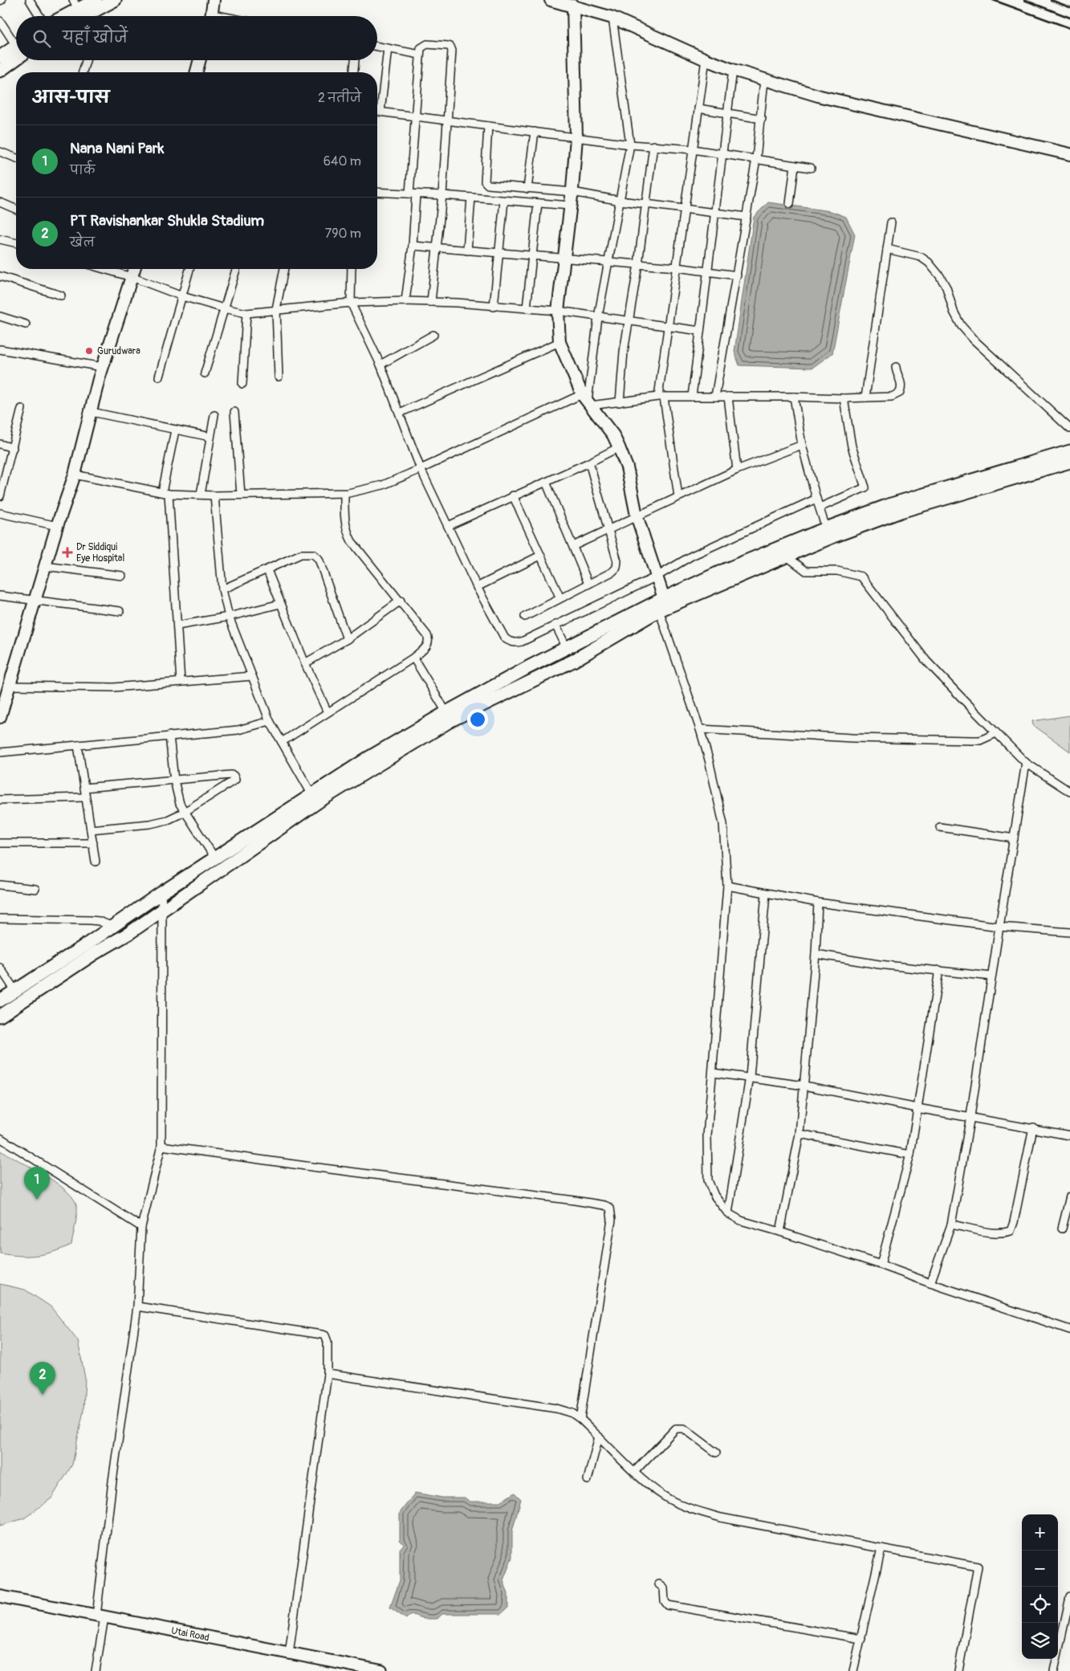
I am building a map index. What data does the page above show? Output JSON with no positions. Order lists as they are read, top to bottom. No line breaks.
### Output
{"streets":{"street":["Utai Road"]},"places":{"other":["Gurudwara"],"health":["Dr Siddiqui Eye Hospital"]},"page":{"search":"यहाँ खोजें","heading":["आस-पास","2 नतीजे"],"list":[{"mark":"1","name":"Nana Nani Park","note":"पार्क","value":"640 m"},{"mark":"2","name":"PT Ravishankar Shukla Stadium","note":"खेल","value":"790 m"}],"pins":["1","2"],"map_buttons":["+","−"]}}
